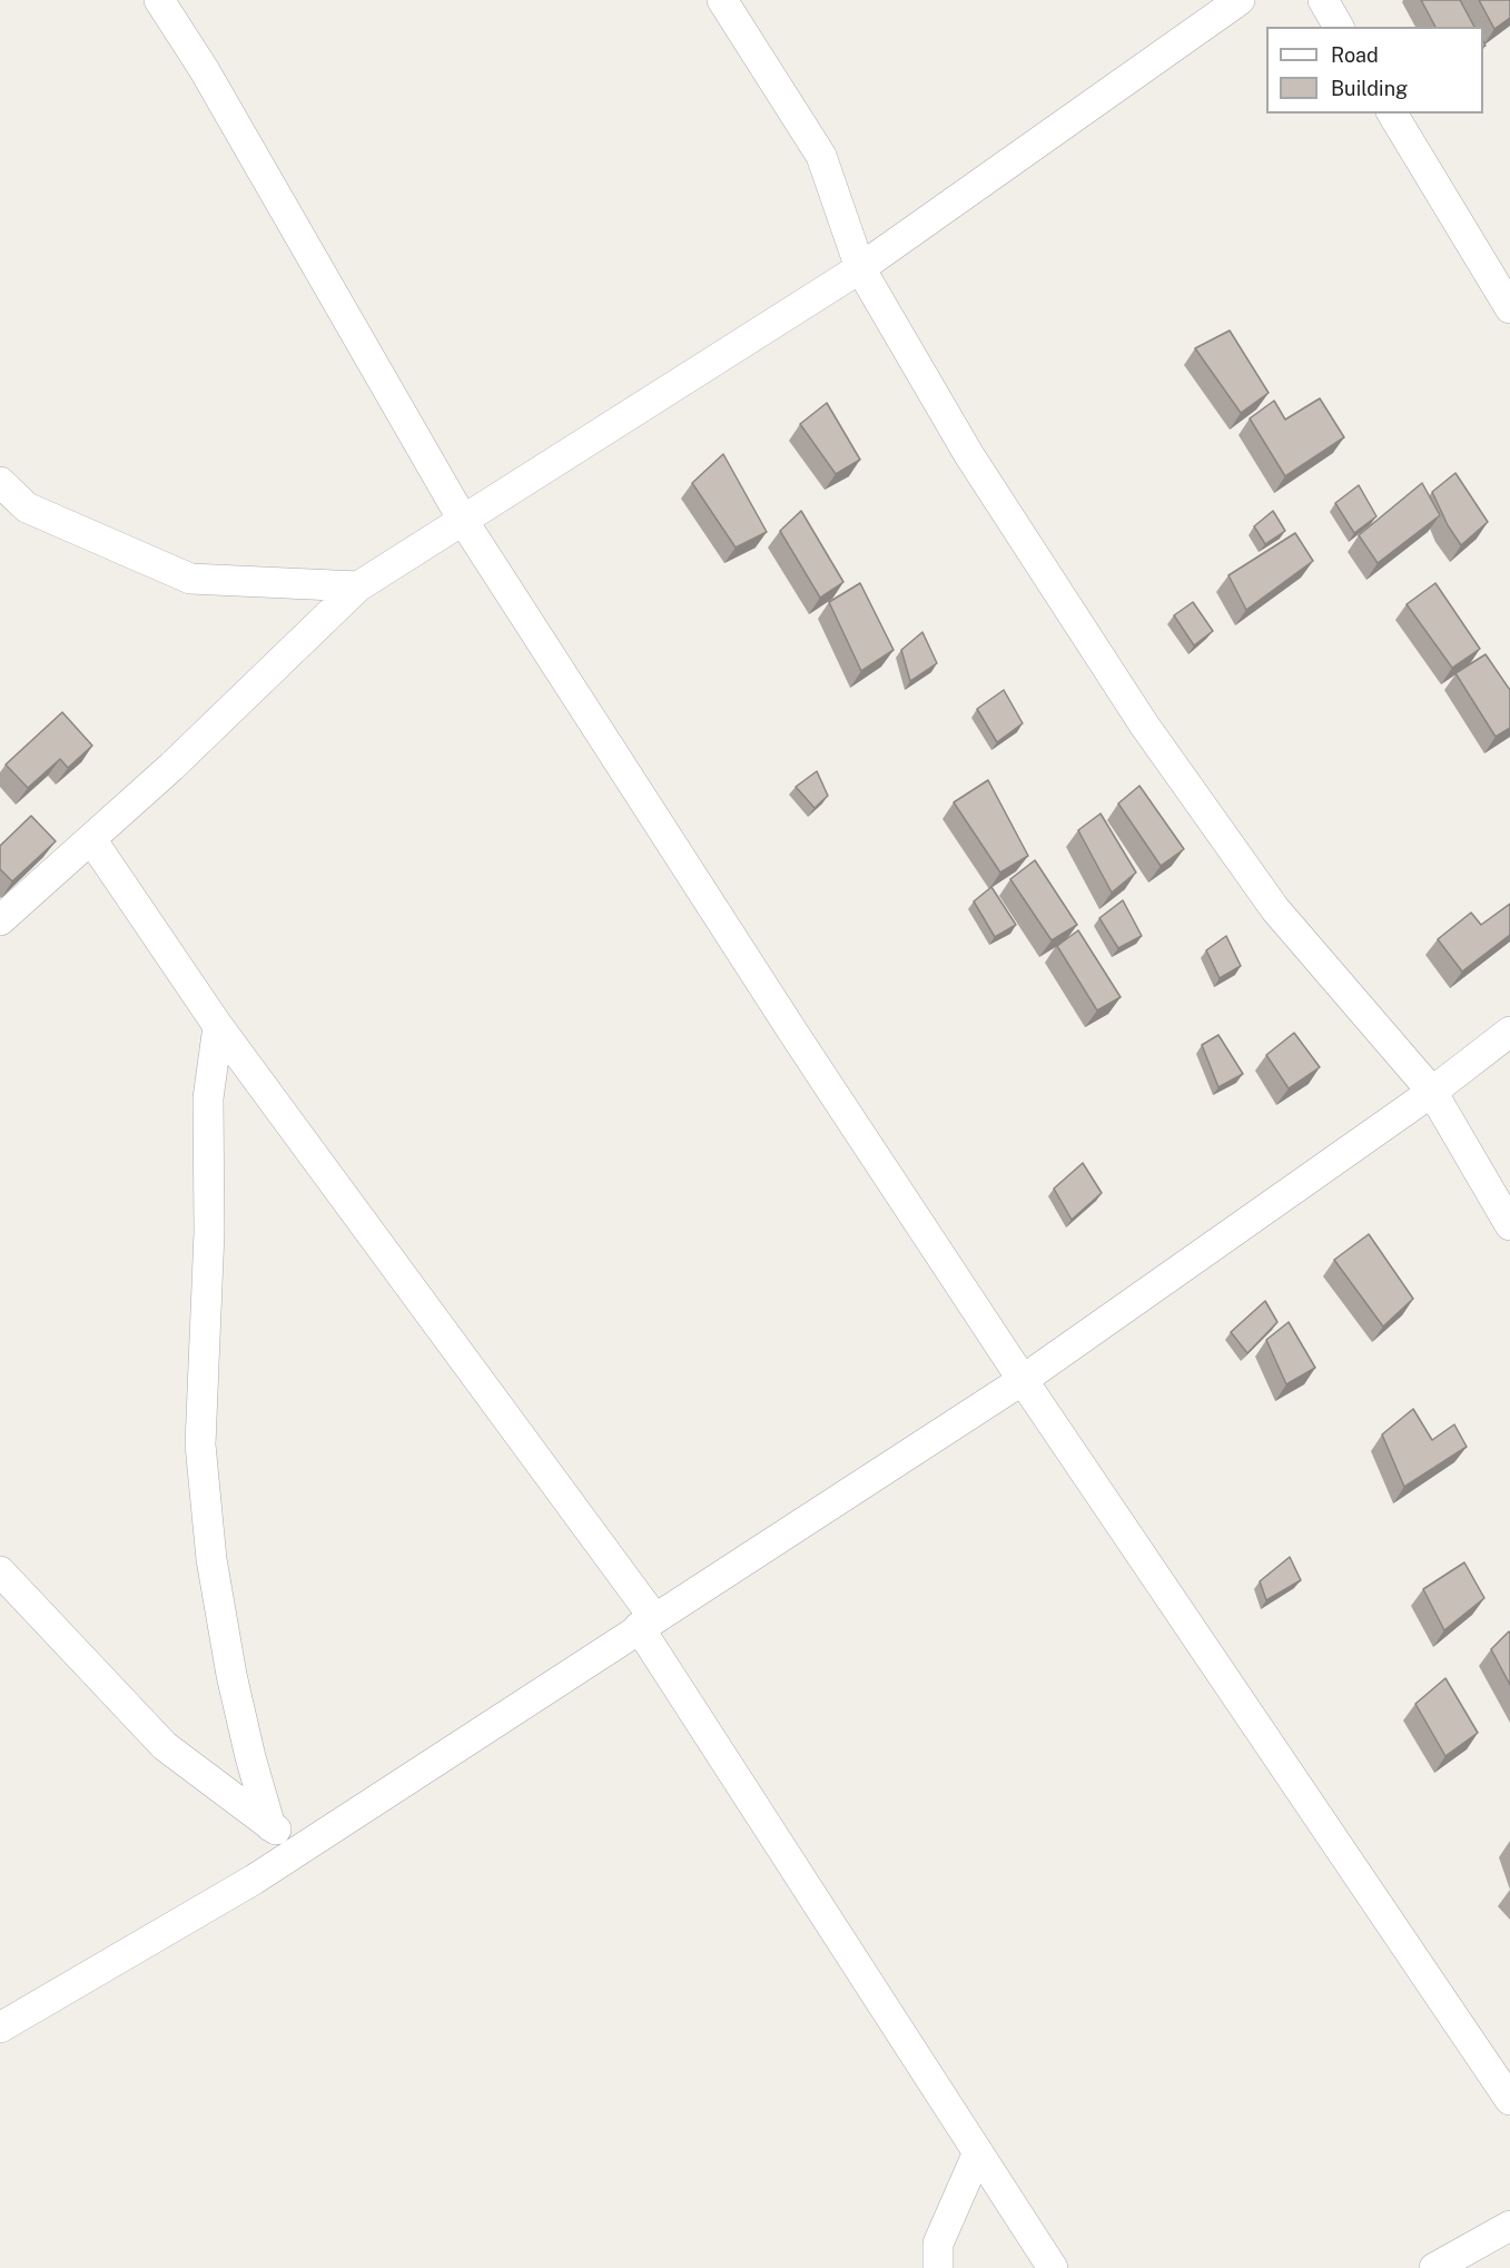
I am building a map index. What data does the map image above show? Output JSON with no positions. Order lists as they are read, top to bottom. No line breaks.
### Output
{"legend":["Road","Building"]}
